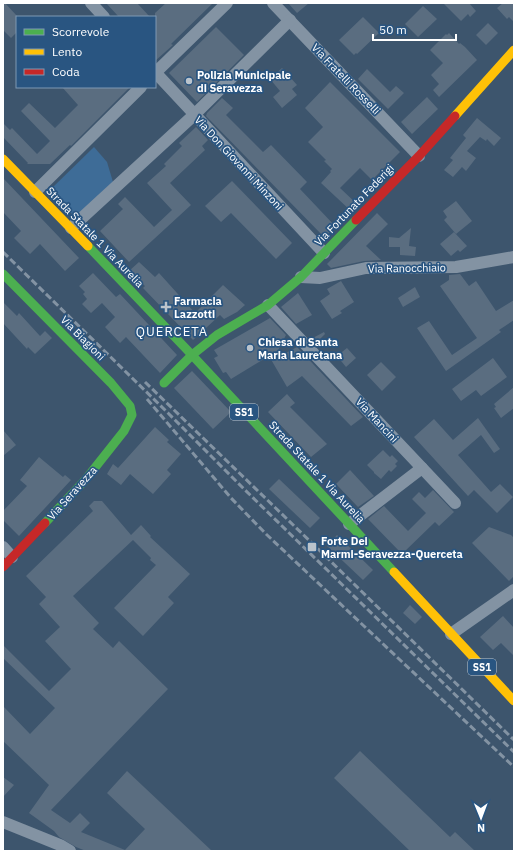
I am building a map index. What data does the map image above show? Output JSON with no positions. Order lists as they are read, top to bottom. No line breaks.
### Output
{"streets":{"street":["Via Fratelli Rosselli","Via Don Giovanni Minzoni","Via Fortunato Federigi","Strada Statale 1 Via Aurelia","Via Ranocchiaio","Via Biagioni","SS1","Via Mancini","Via Seravezza"]},"crossings":[["Via Fratelli Rosselli","Via Fortunato Federigi"],["Via Don Giovanni Minzoni","Via Fortunato Federigi"],["Via Fortunato Federigi","Strada Statale 1 Via Aurelia"],["Via Fortunato Federigi","Via Ranocchiaio"],["Via Fortunato Federigi","Via Mancini"],["Strada Statale 1 Via Aurelia","SS1"],["Via Biagioni","Via Seravezza"]],"districts":["QUERCETA"],"places":{"other":["Polizia Municipale di Seravezza","Chiesa di Santa Maria Lauretana"],"health":["Farmacia Lazzotti"],"transit":["Forte Dei Marmi-Seravezza-Querceta"]},"legend":["Scorrevole","Lento","Coda"],"scale_bar":"50 m","north":"bottom"}
